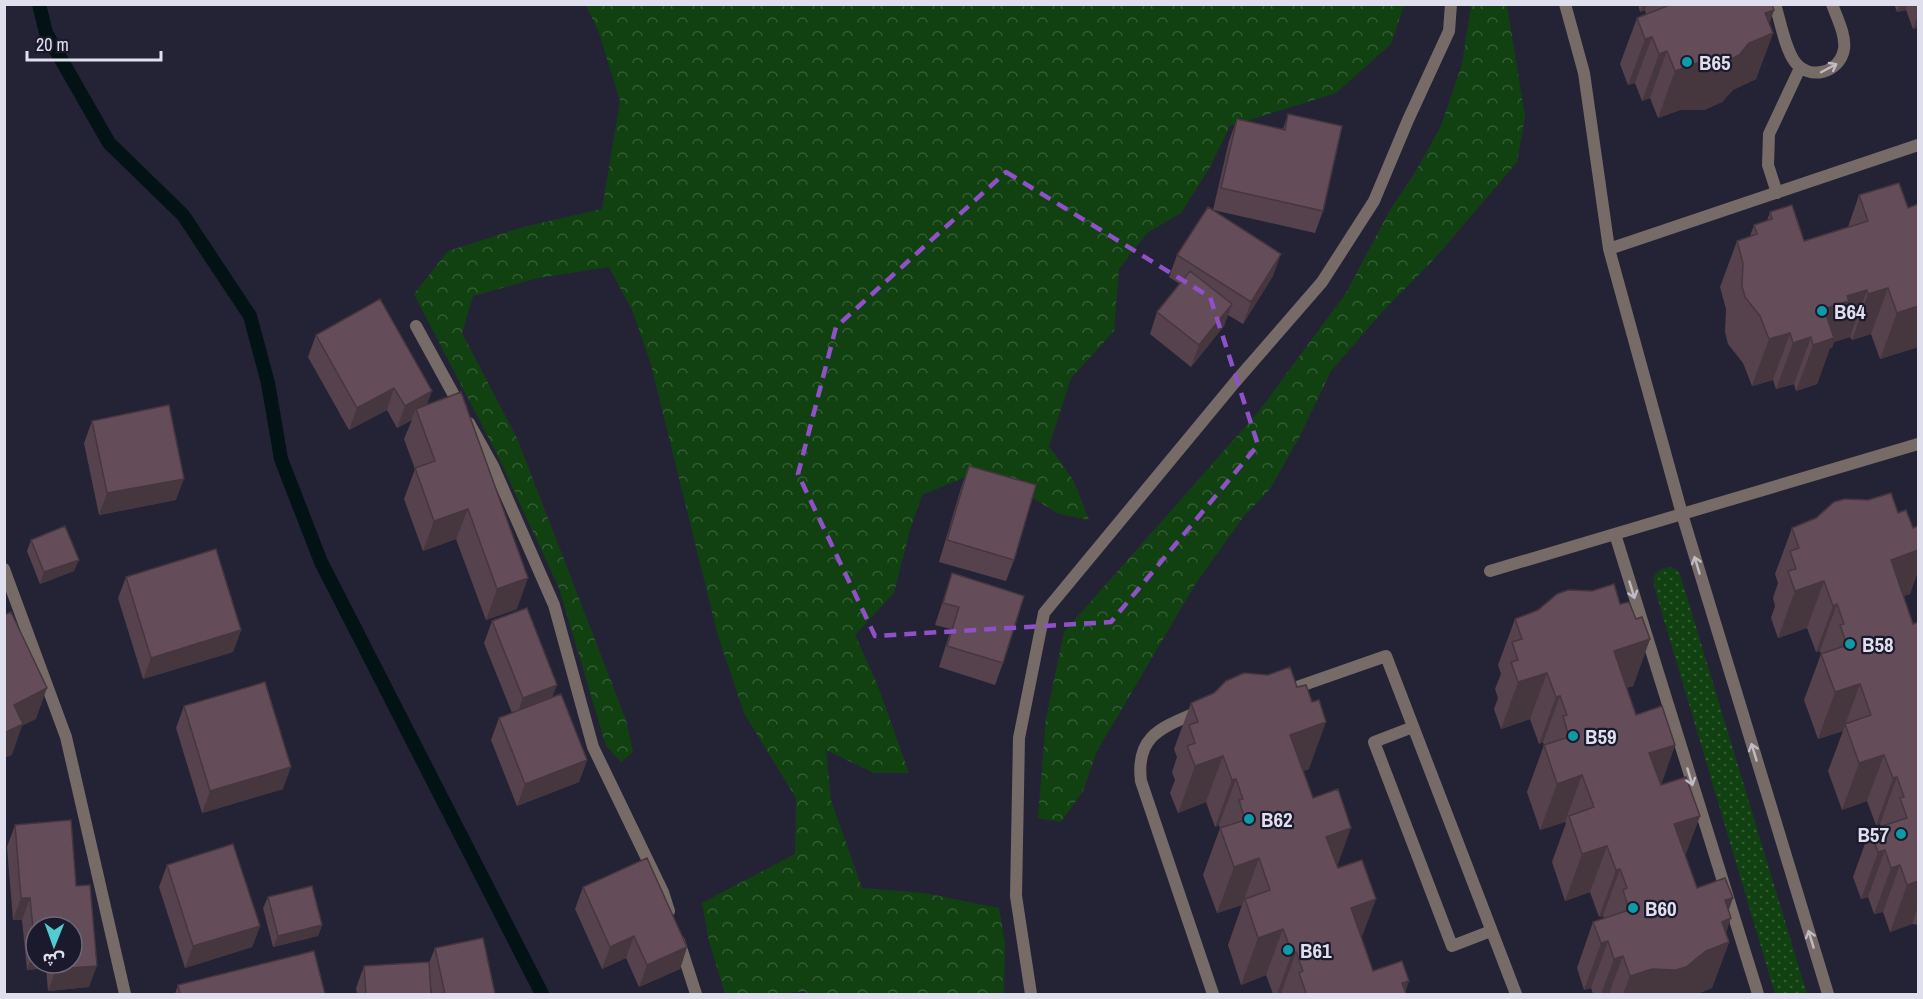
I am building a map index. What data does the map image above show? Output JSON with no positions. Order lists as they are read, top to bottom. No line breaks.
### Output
{"places":["B65","B64","B58","B59","B62","B57","B60","B61"],"scale_bar":"20 m","north":"bottom"}
